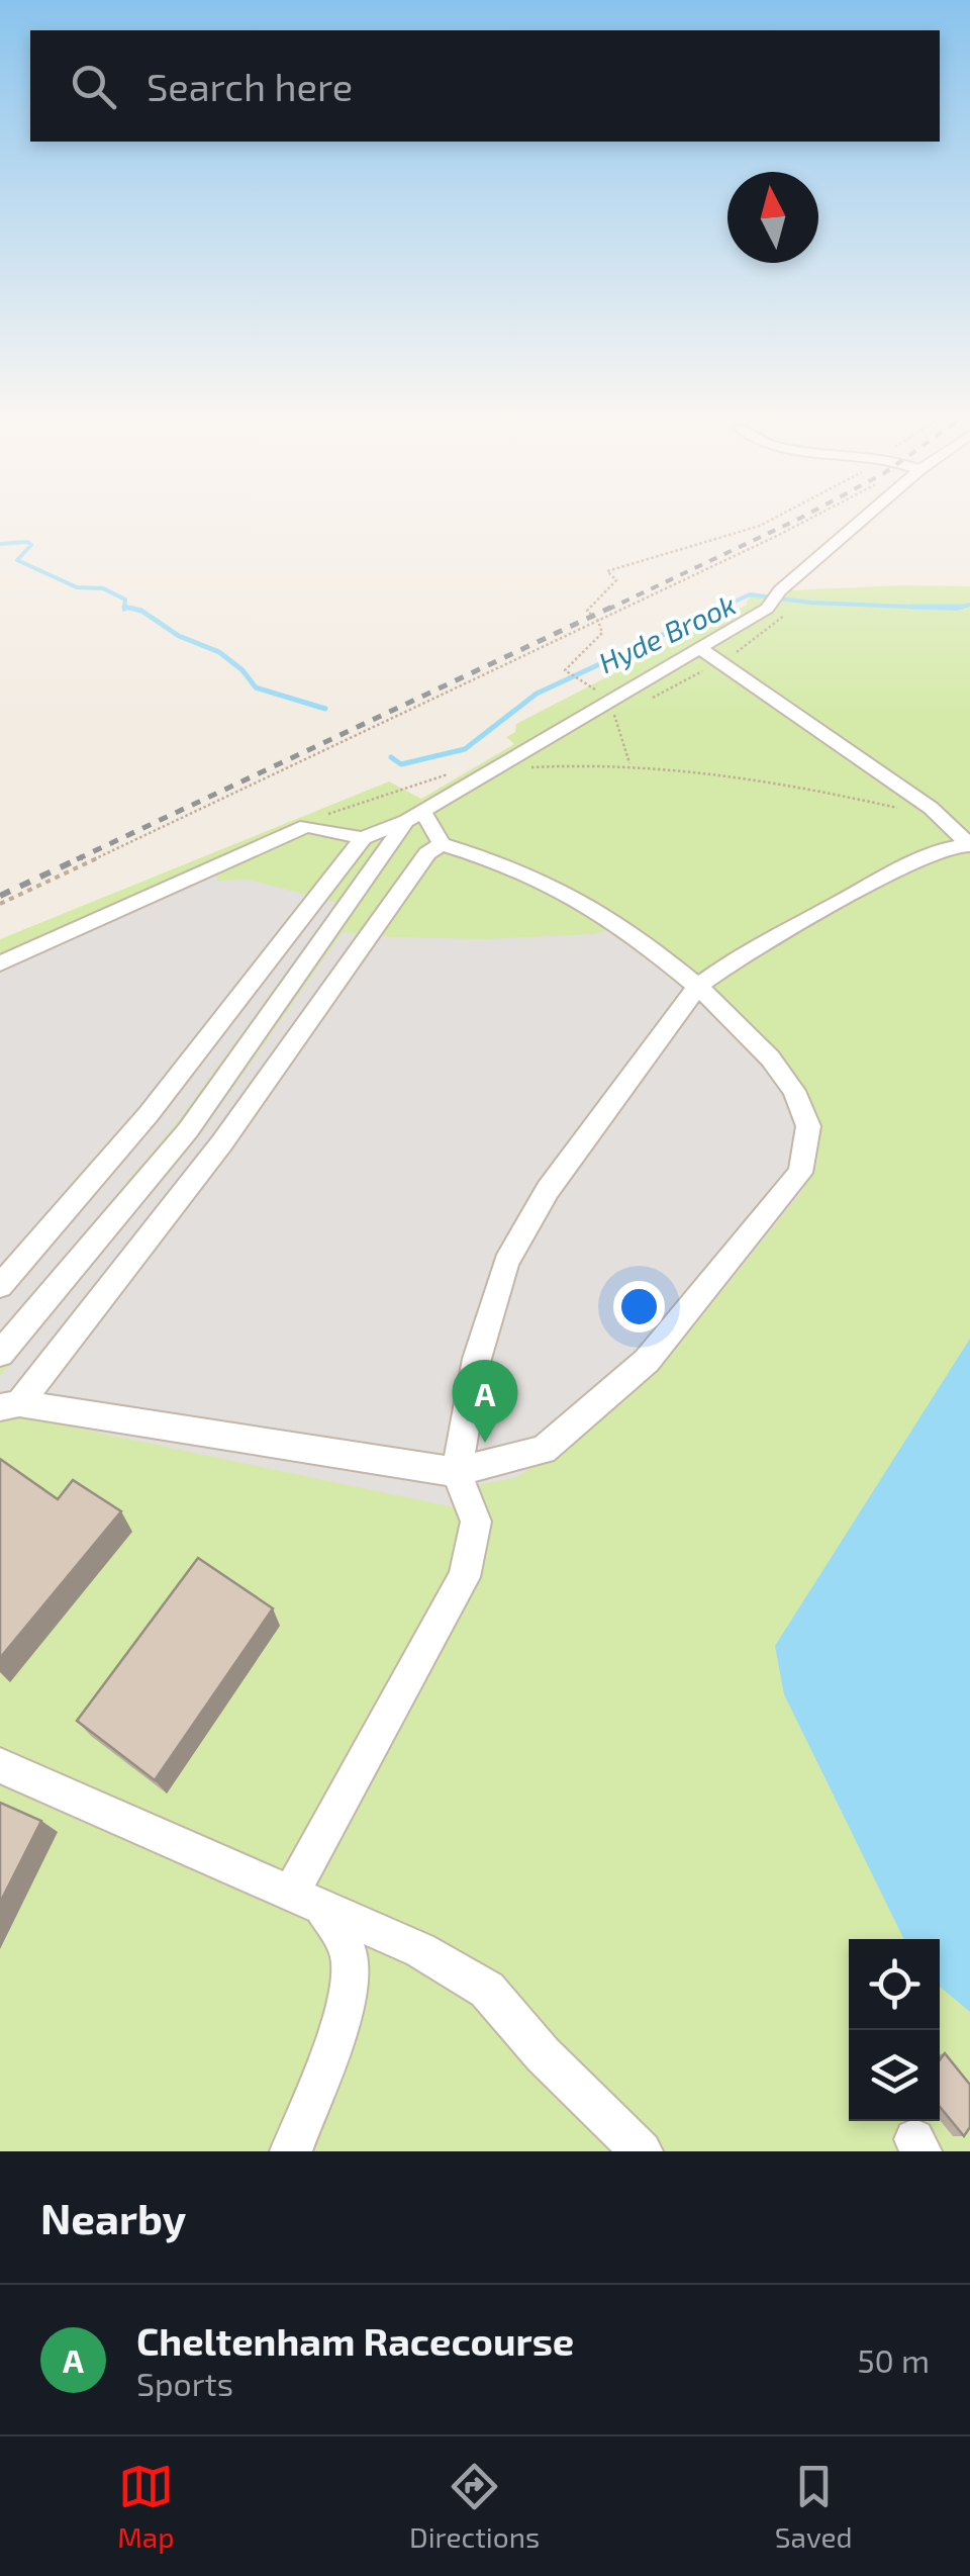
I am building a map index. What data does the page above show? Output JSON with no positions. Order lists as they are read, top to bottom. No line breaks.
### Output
{"water":["Hyde Brook"],"north":"top","page":{"search":"Search here","pins":"A","heading":"Nearby","list":[{"mark":"A","name":"Cheltenham Racecourse","note":"Sports","value":"50 m"}],"nav":["Map","Directions","Saved"]}}
